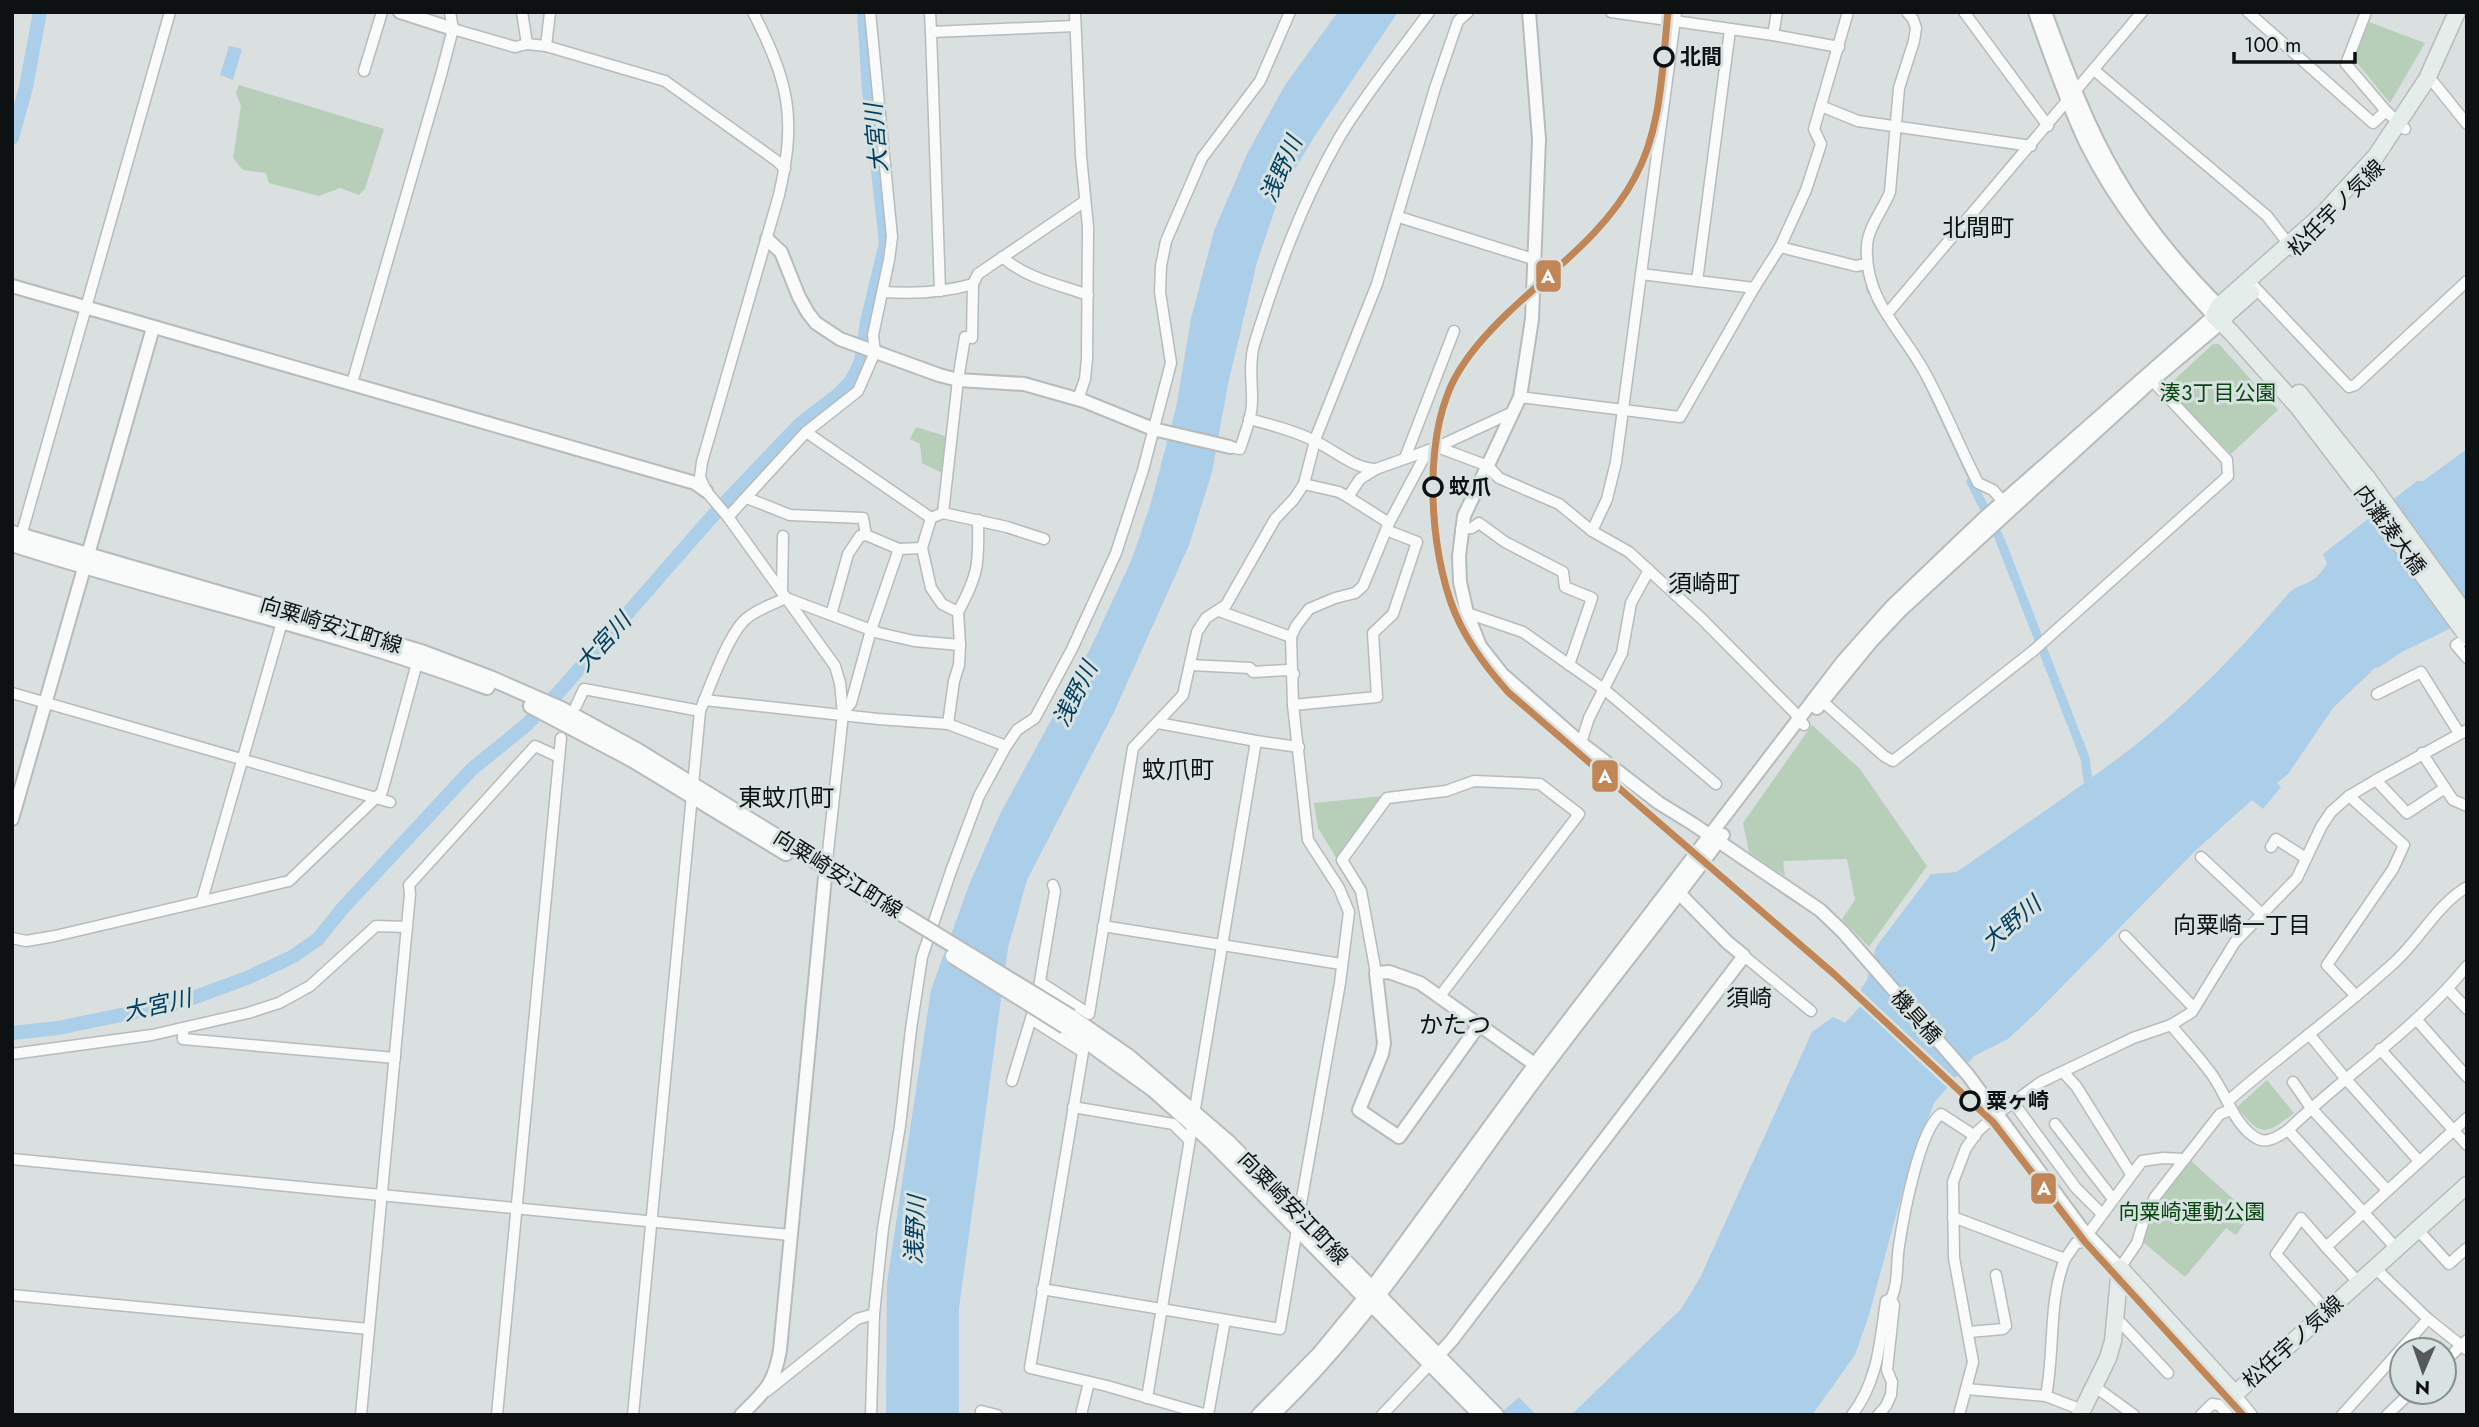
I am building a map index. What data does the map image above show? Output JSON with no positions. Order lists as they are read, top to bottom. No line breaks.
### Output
{"streets":{"main road":["松任宇ノ気線","内灘湊大橋","向粟崎安江町線"],"street":["機具橋"]},"crossings":[["松任宇ノ気線","機具橋"]],"districts":["北間町","須崎町","蚊爪町","東蚊爪町","向粟崎一丁目","須崎","かたつ"],"water":["大宮川","浅野川","大野川"],"parks":["湊３丁目公園","向粟崎運動公園"],"places":["北間","蚊爪","粟ヶ崎"],"lines":["transit line A"],"scale_bar":"100 m","north":"bottom"}
